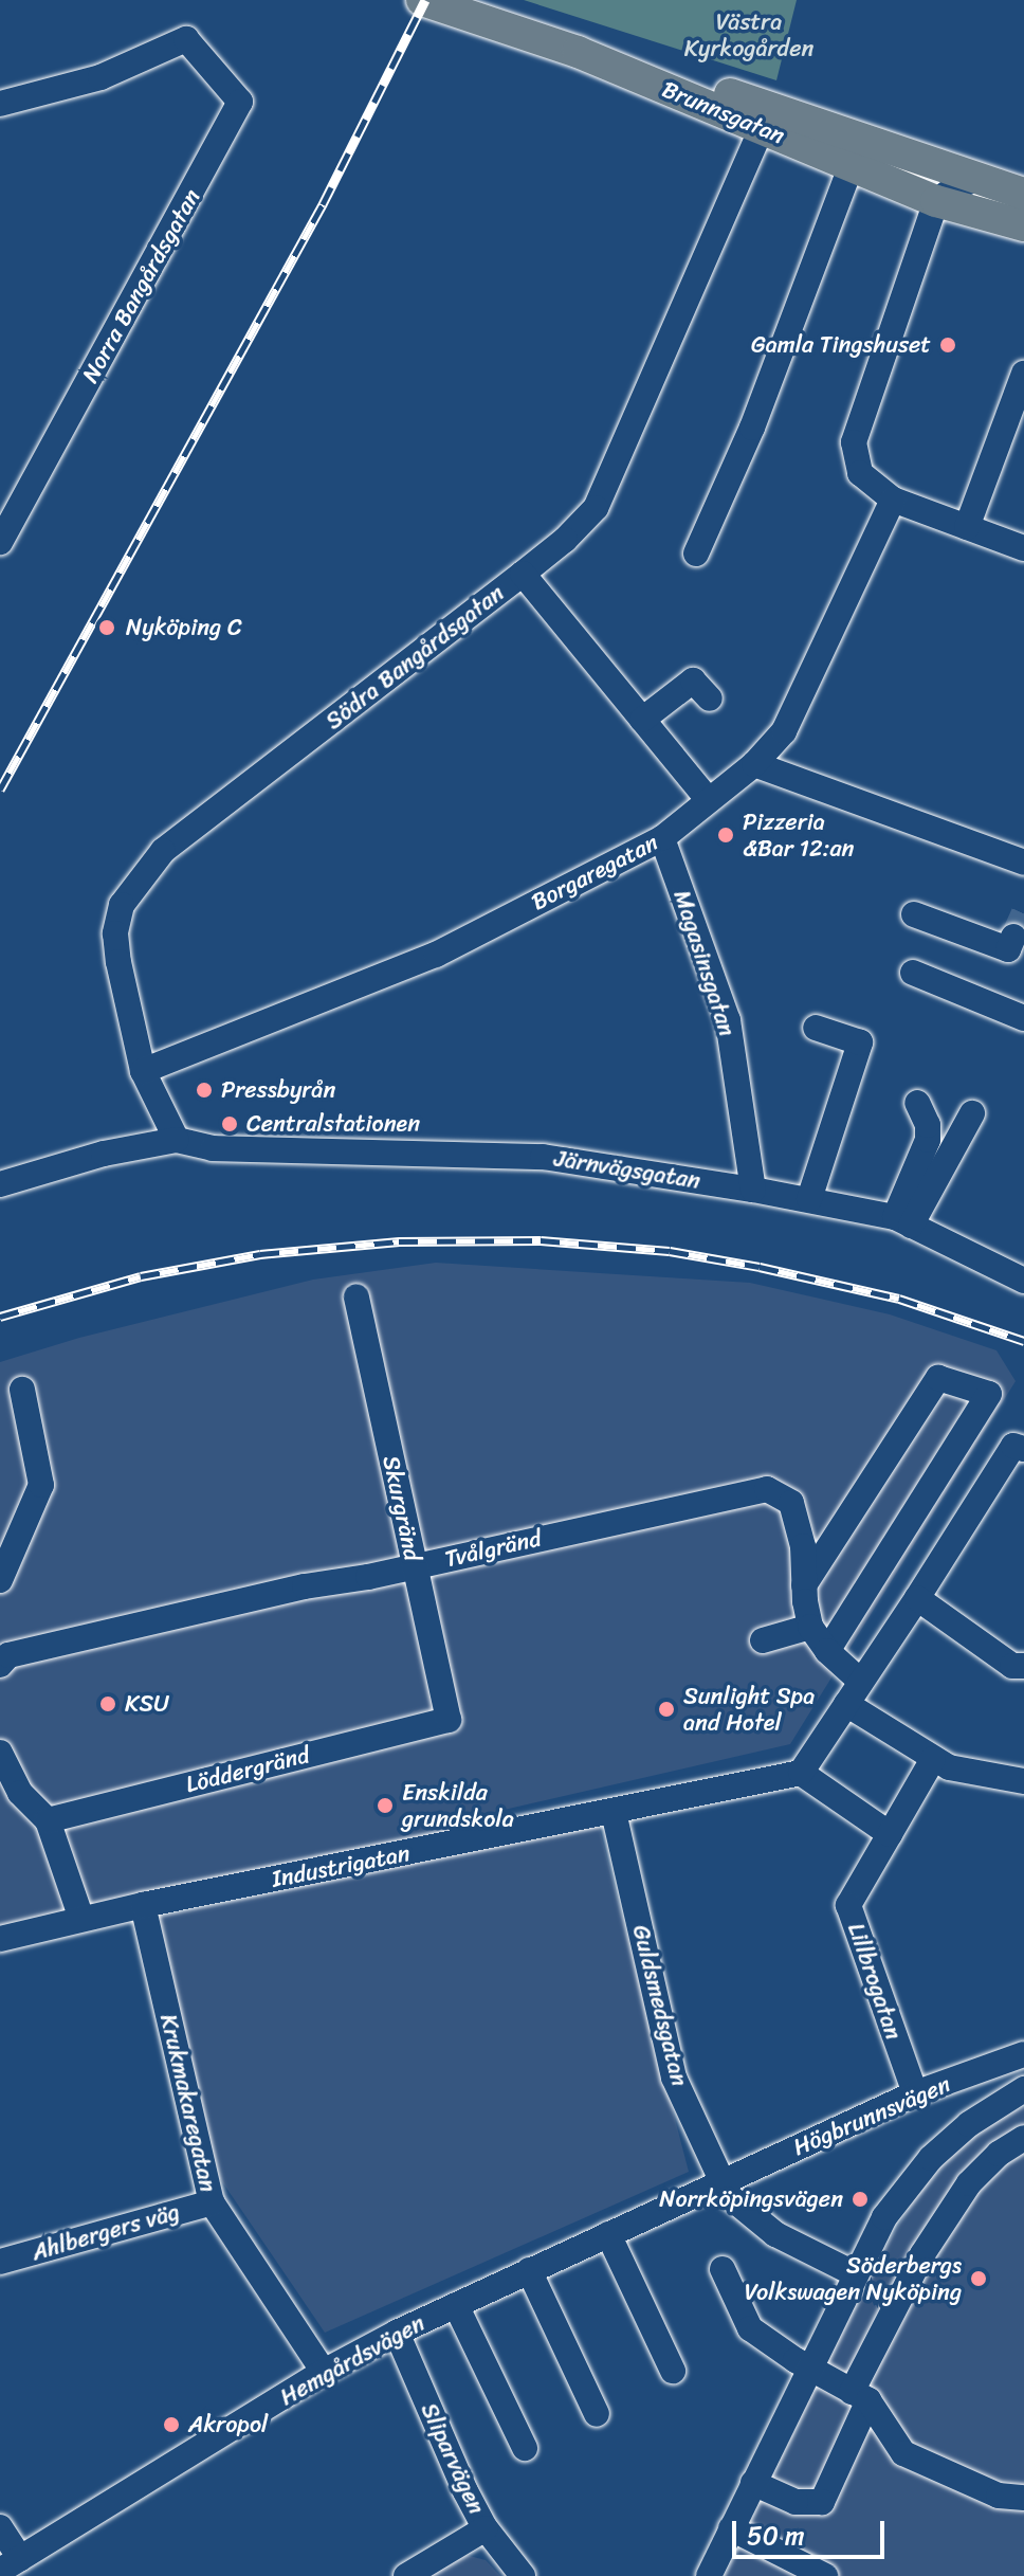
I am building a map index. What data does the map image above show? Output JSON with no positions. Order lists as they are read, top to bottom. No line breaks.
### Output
{"streets":{"main road":["Brunnsgatan"],"street":["Norra Bangårdsgatan","Södra Bangårdsgatan","Borgaregatan","Magasinsgatan","Järnvägsgatan","Skurgränd","Tvålgränd","Löddergränd","Industrigatan","Lillbrogatan","Guldsmedsgatan","Krukmakaregatan","Högbrunnsvägen","Ahlbergers väg","Hemgårdsvägen","Sliparvägen"]},"crossings":[["Brunnsgatan","Södra Bangårdsgatan"],["Södra Bangårdsgatan","Borgaregatan"],["Södra Bangårdsgatan","Järnvägsgatan"],["Borgaregatan","Magasinsgatan"],["Magasinsgatan","Järnvägsgatan"],["Skurgränd","Tvålgränd"],["Skurgränd","Löddergränd"],["Industrigatan","Guldsmedsgatan"],["Industrigatan","Krukmakaregatan"],["Lillbrogatan","Högbrunnsvägen"],["Guldsmedsgatan","Högbrunnsvägen"],["Guldsmedsgatan","Hemgårdsvägen"],["Krukmakaregatan","Ahlbergers väg"],["Krukmakaregatan","Hemgårdsvägen"],["Högbrunnsvägen","Hemgårdsvägen"],["Hemgårdsvägen","Sliparvägen"]],"parks":["Västra Kyrkogården"],"places":["Gamla Tingshuset","Nyköping C","Pizzeria &Bar 12:an","Pressbyrån","Centralstationen","KSU","Sunlight Spa and Hotel","Enskilda grundskola","Norrköpingsvägen","Söderbergs Volkswagen Nyköping","Akropol"],"scale_bar":"50 m"}
